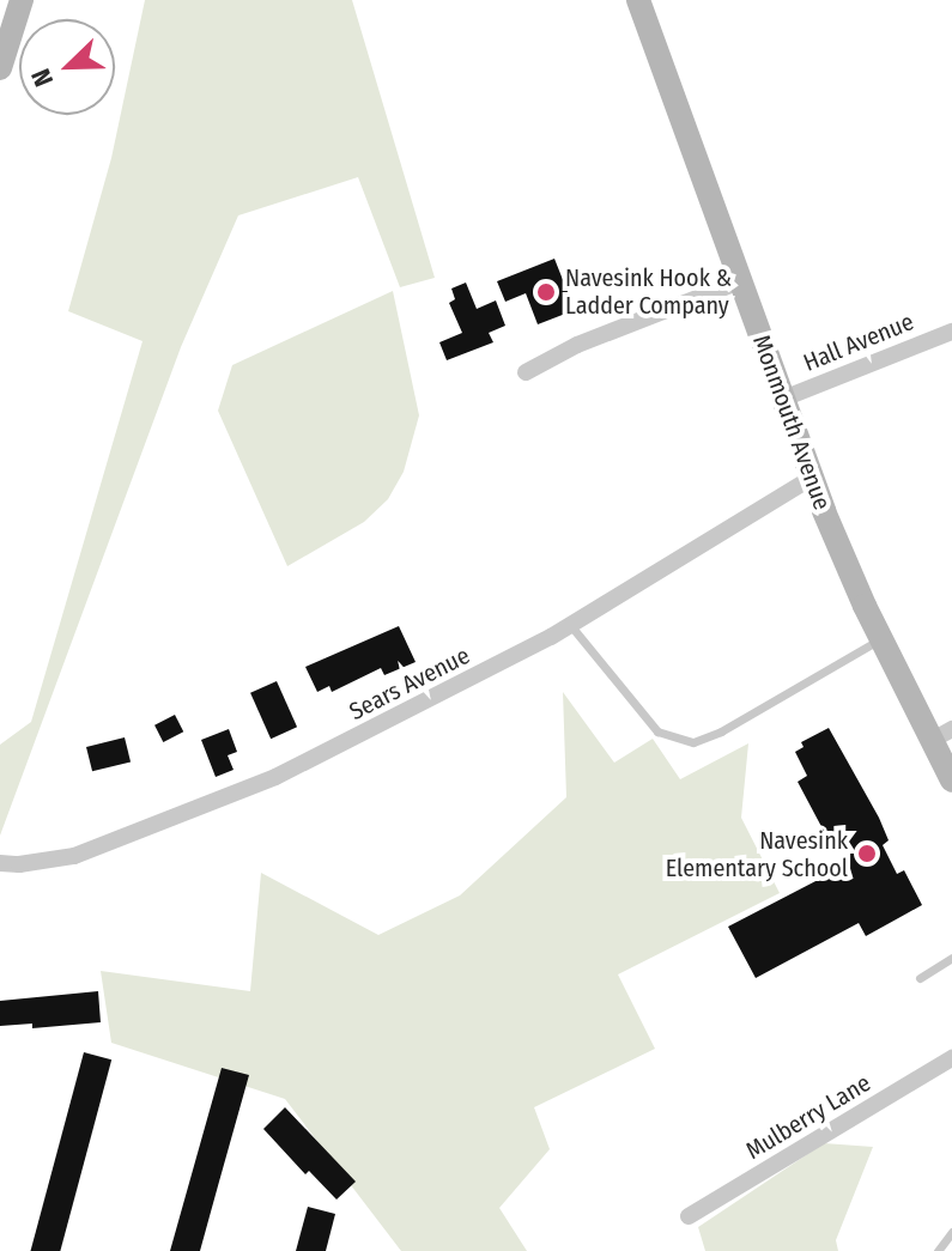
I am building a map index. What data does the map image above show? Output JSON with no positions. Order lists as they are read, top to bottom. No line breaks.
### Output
{"streets":{"street":["Hall Avenue","Monmouth Avenue","Sears Avenue","Mulberry Lane"]},"crossings":[["Hall Avenue","Monmouth Avenue"],["Monmouth Avenue","Sears Avenue"]],"places":["Navesink Hook & Ladder Company","Navesink Elementary School"],"north":"bottom left"}
